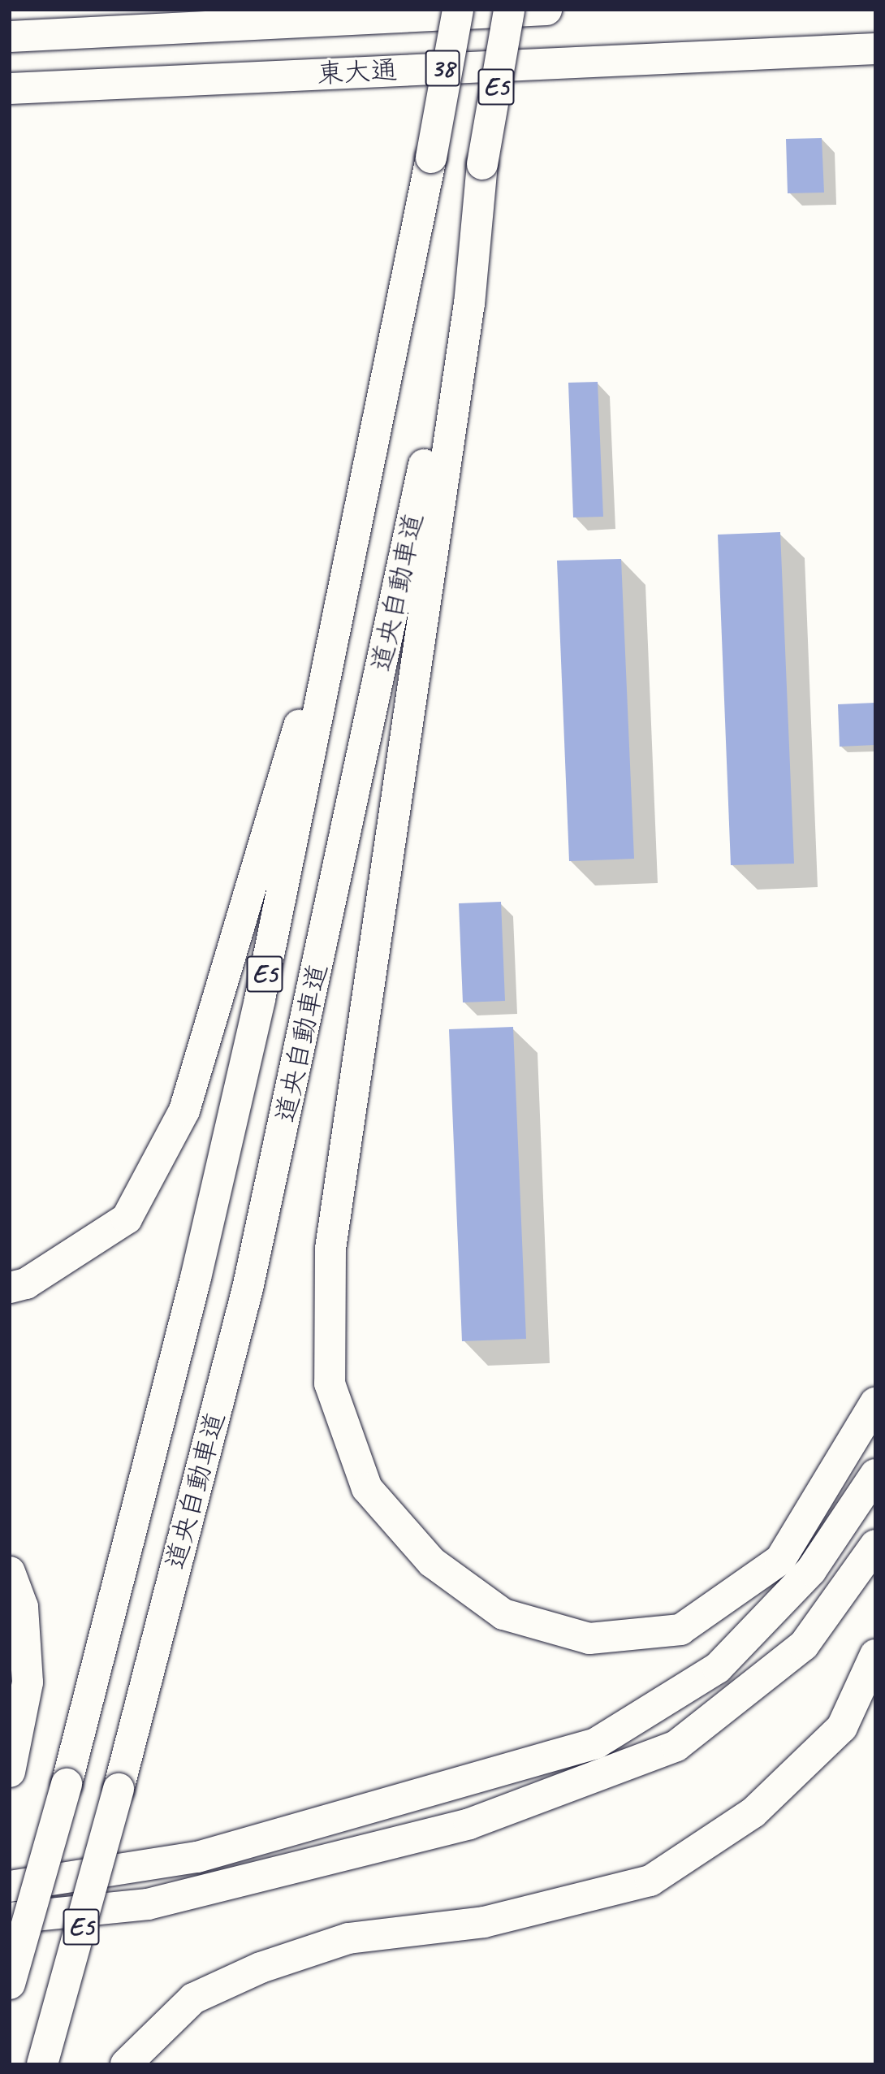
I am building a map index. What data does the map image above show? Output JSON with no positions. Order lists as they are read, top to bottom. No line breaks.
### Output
{"streets":{"highway":["38","東大通","E5","道央自動車道"]}}
